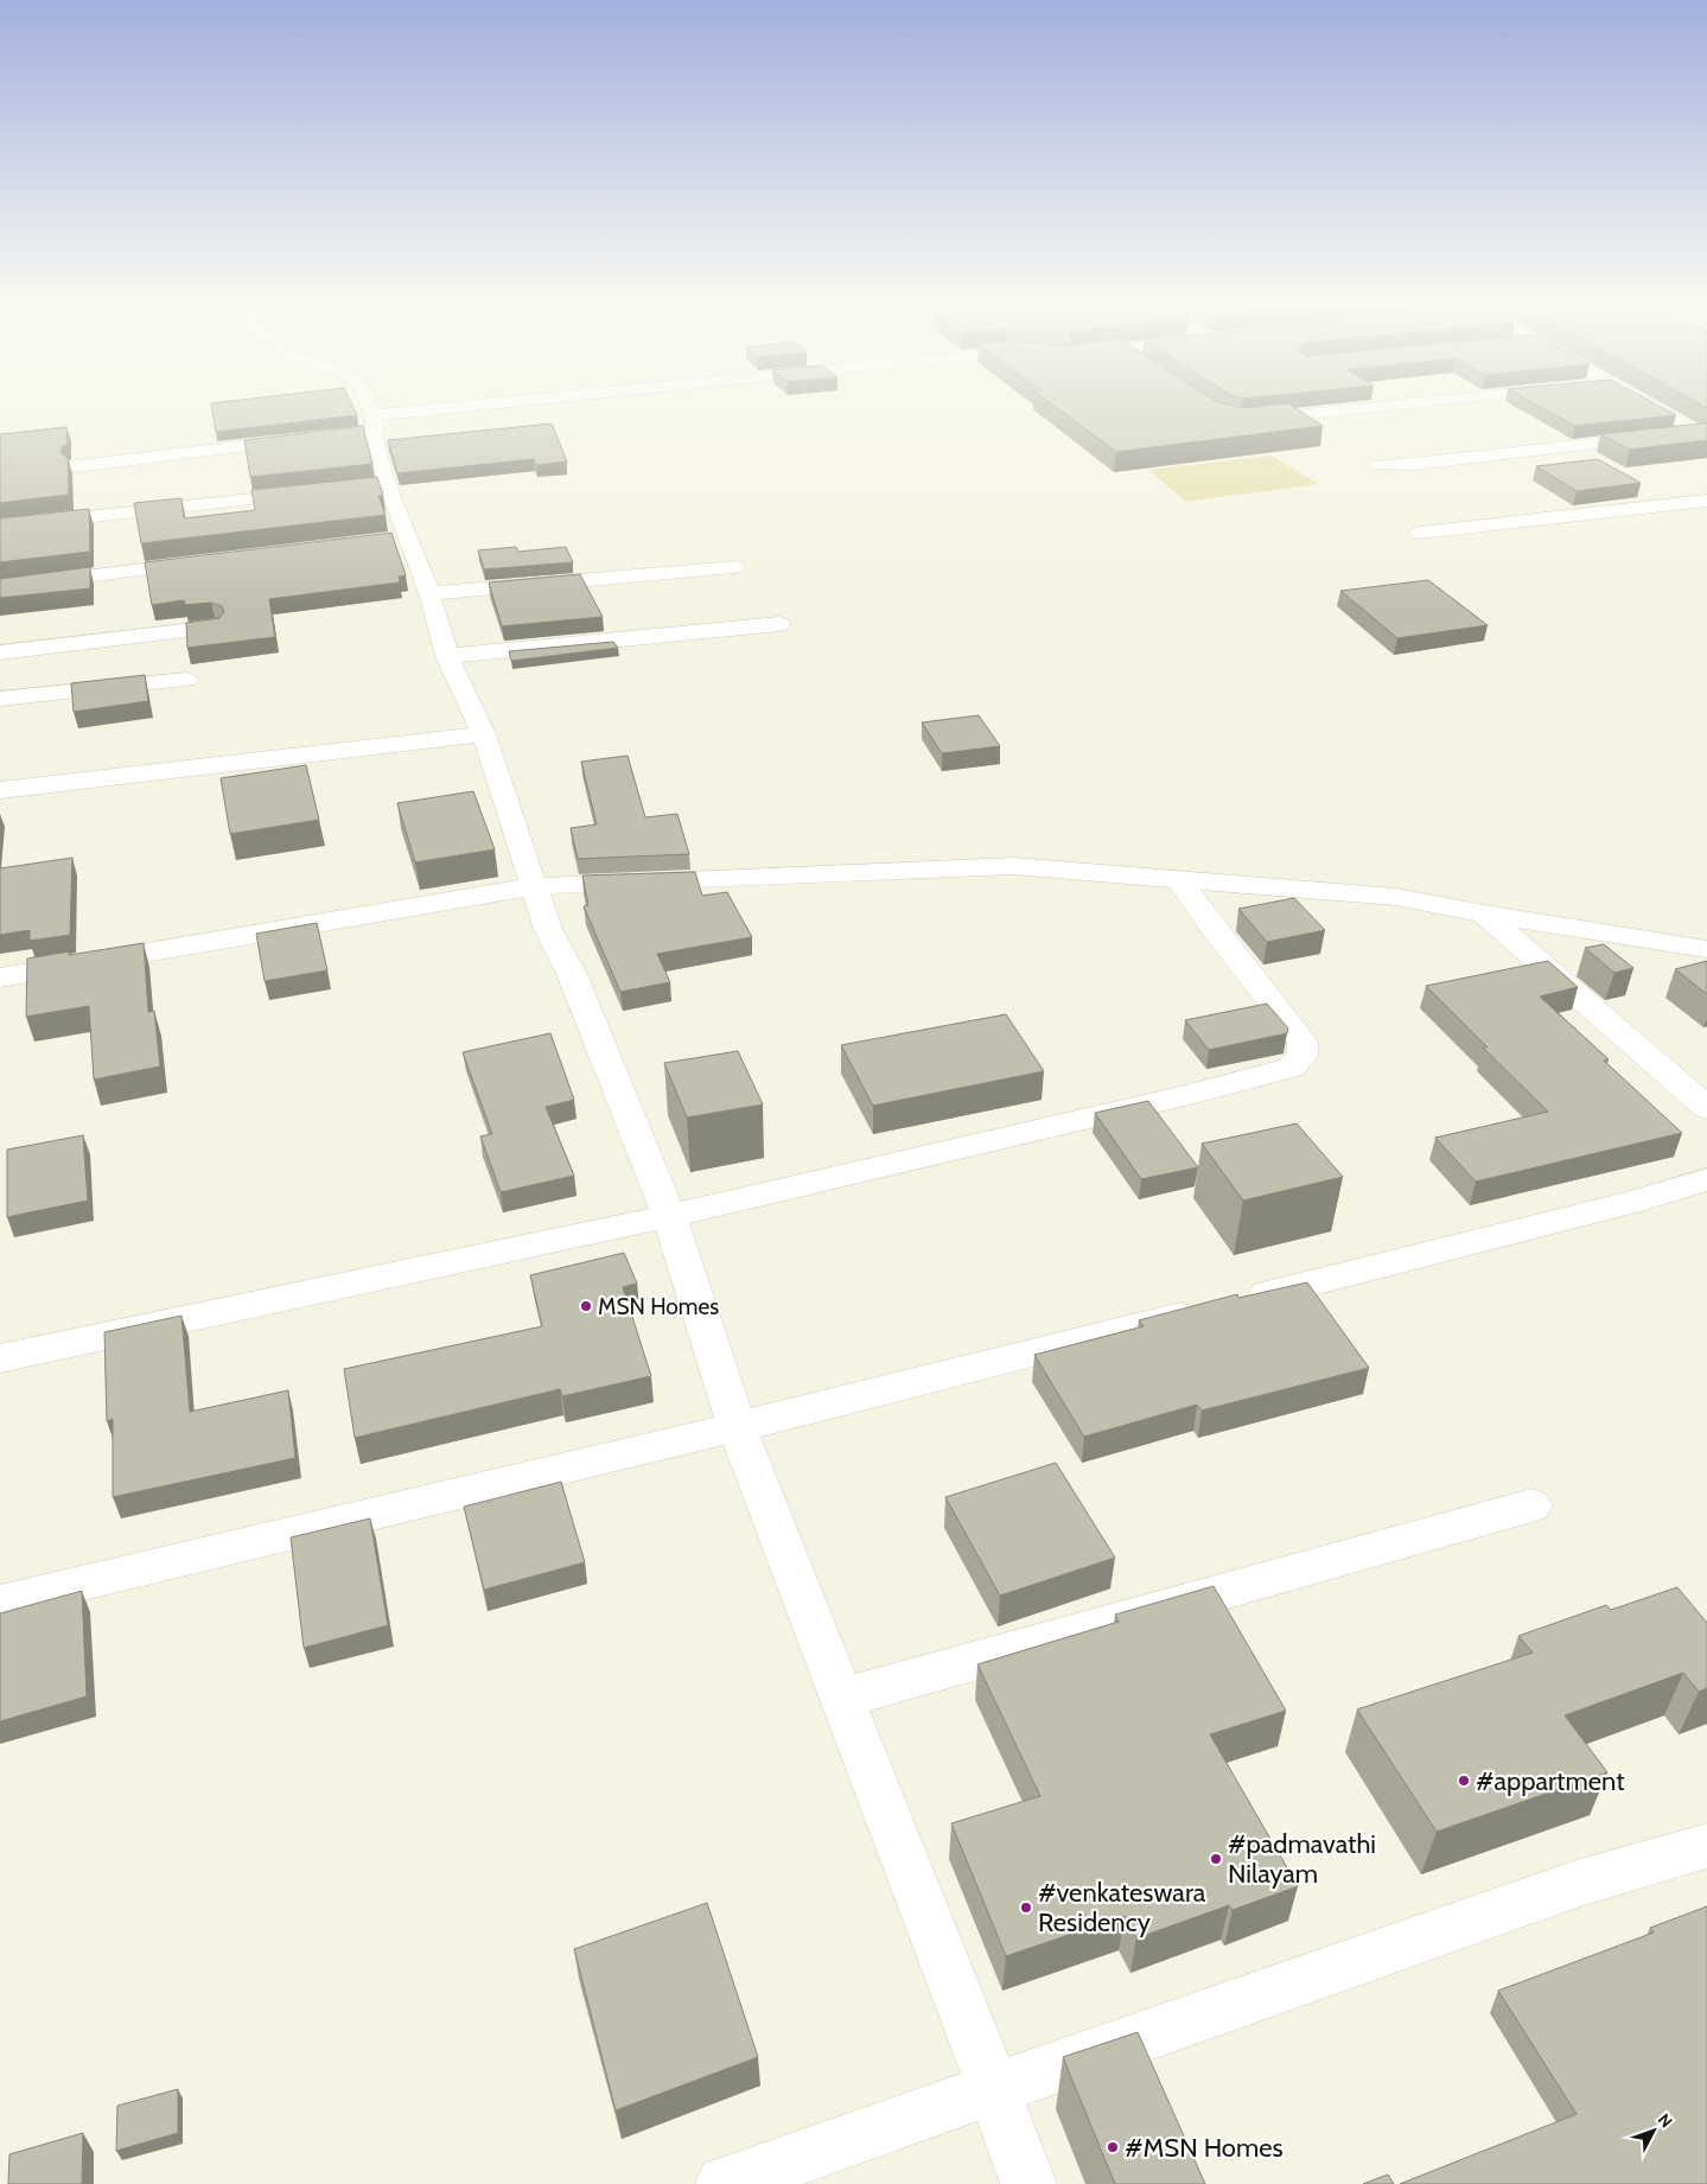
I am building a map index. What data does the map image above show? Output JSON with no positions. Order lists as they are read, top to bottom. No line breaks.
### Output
{"places":["MSN Homes","#appartment","#padmavathi Nilayam","#venkateswara Residency","#MSN Homes"],"north":"top right"}
